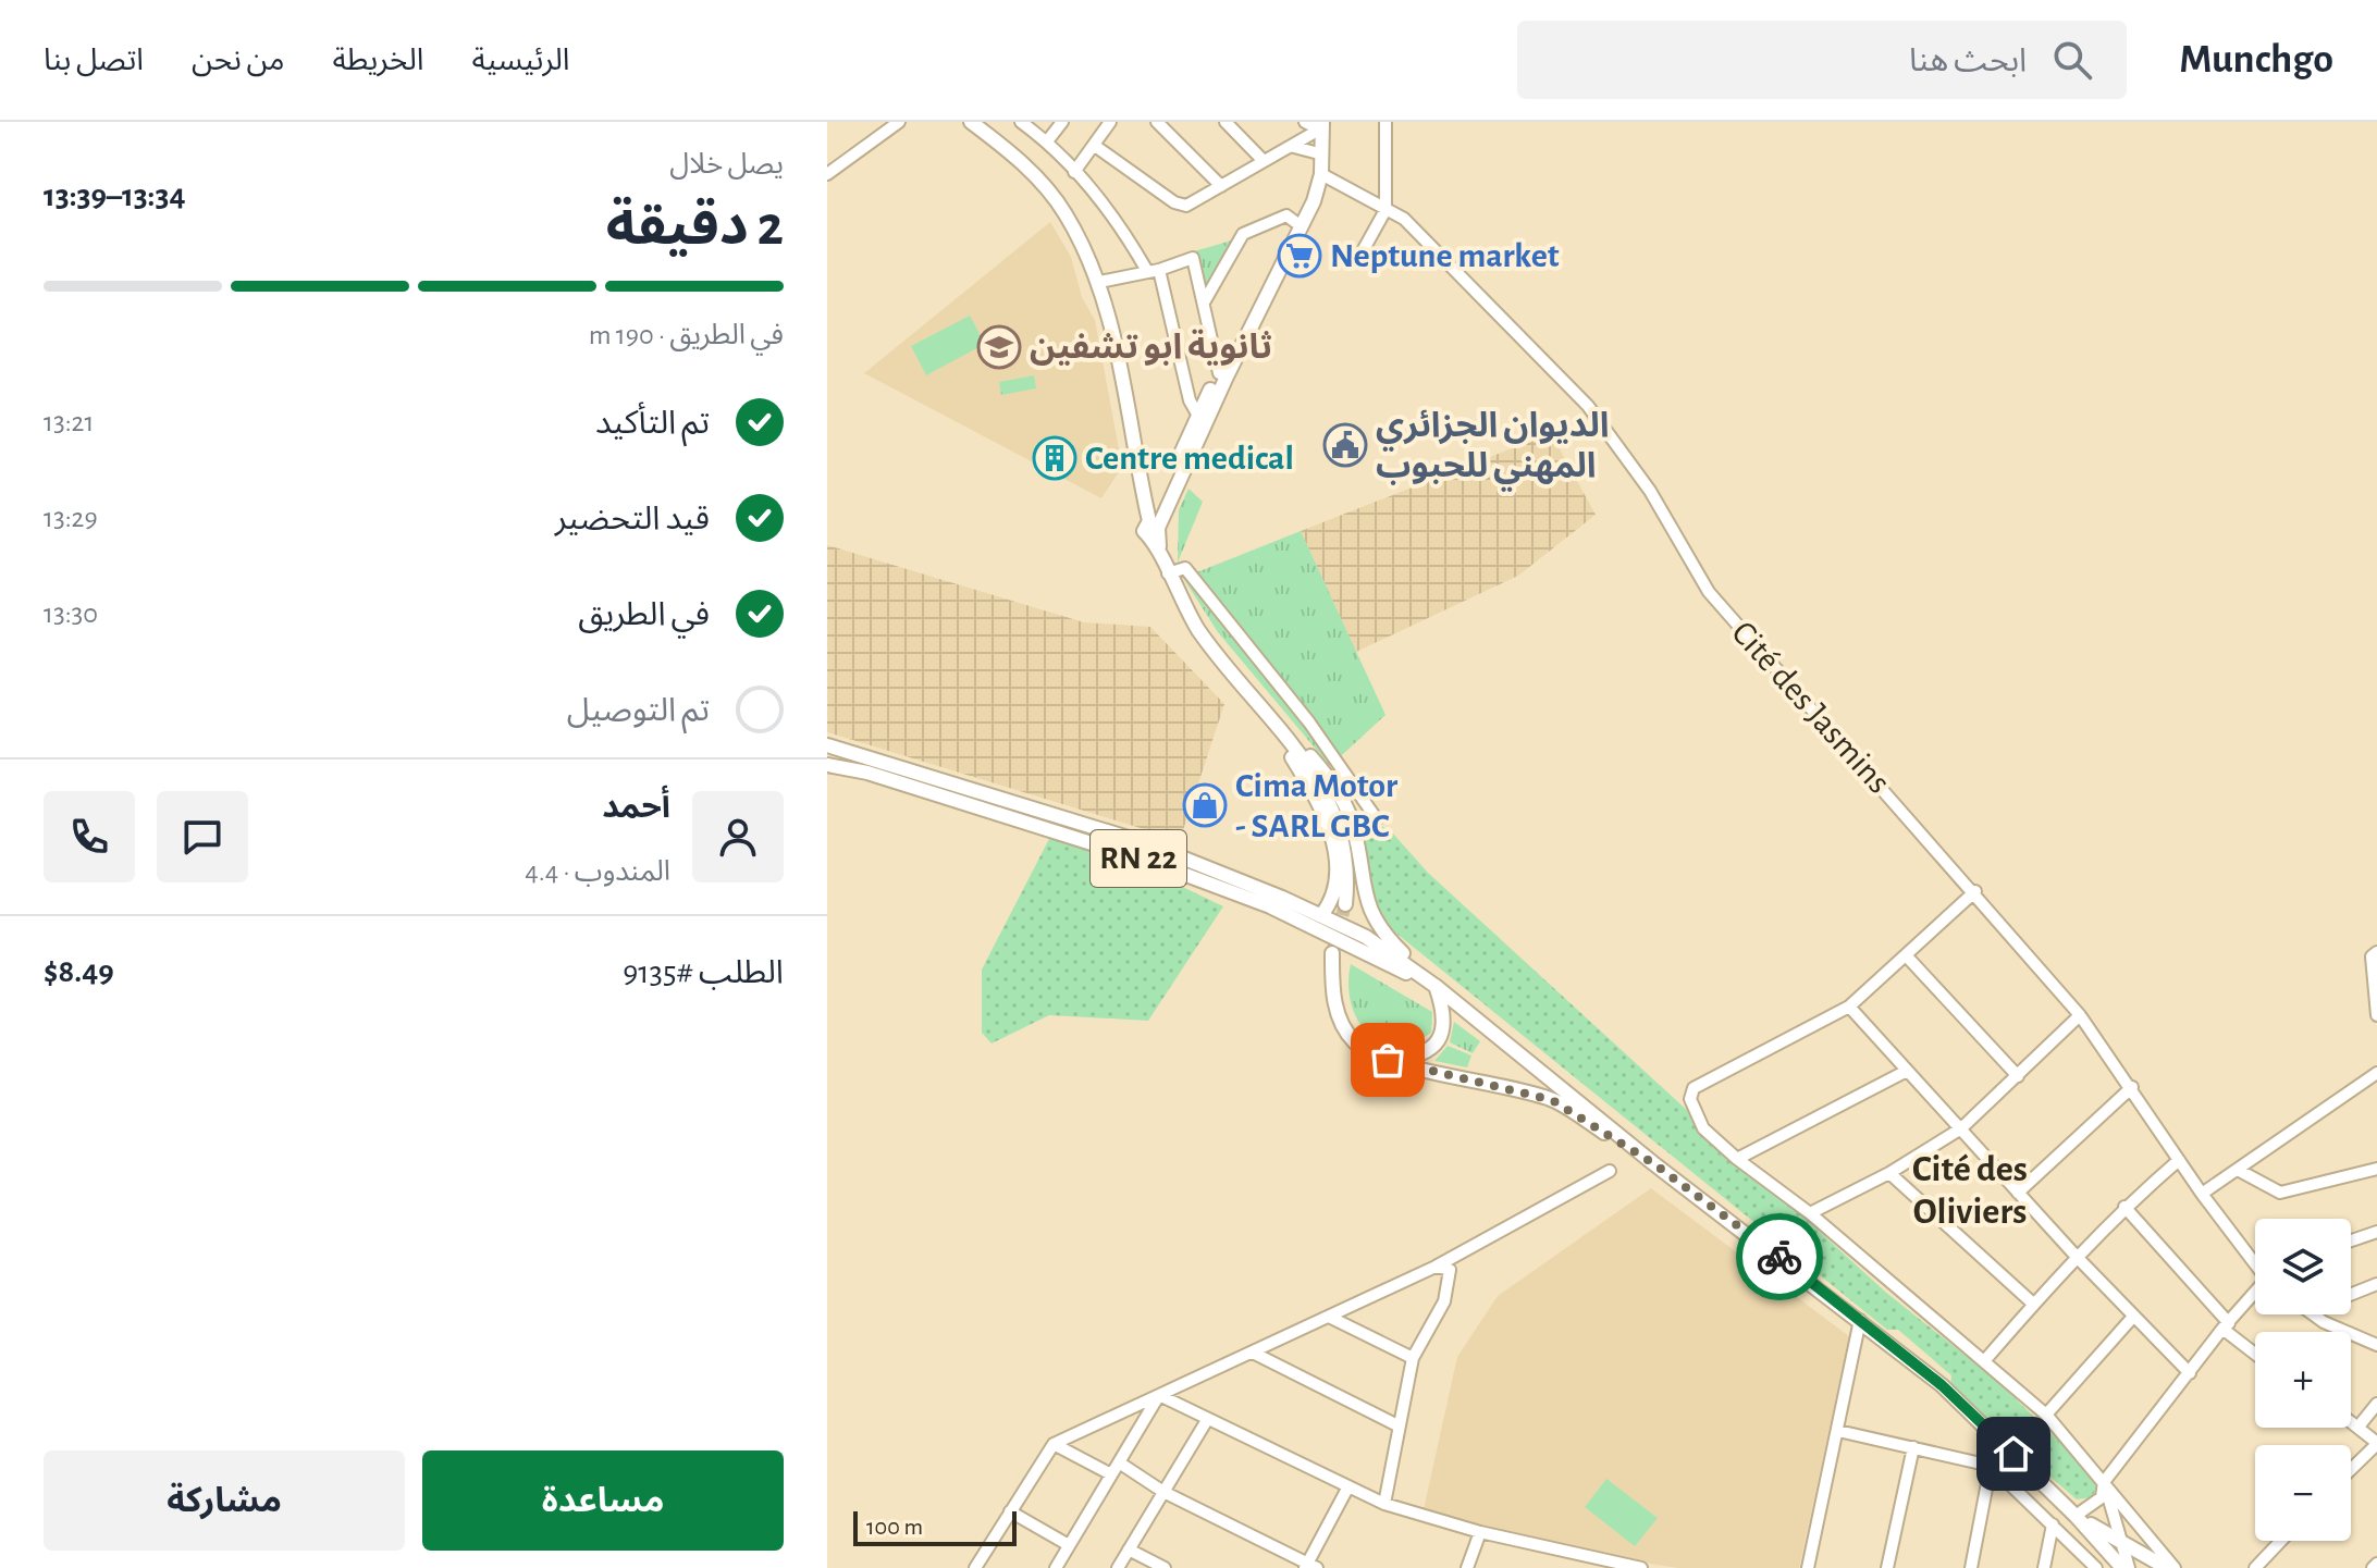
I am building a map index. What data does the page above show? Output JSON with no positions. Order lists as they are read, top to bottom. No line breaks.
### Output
{"streets":{"main road":["RN 22"],"street":["Cité des Jasmins"]},"districts":["Cité des Oliviers"],"places":{"supermarket":["Neptune market"],"school or university":["ثانوية ابو تشفين"],"public building":["الديوان الجزائري المهني للحبوب"],"building":["Centre medical"],"shop":["Cima Motor - SARL GBC"]},"scale_bar":"100 m","page":{"header":"Munchgo","search":"ابحث هنا","nav":["الرئيسية","الخريطة","من نحن","اتصل بنا"],"heading":["2 دقيقة","يصل خلال","13:34–13:39"],"panel":["أحمد","المندوب · 4.4","الطلب #9135","$8.49"],"bar":"في الطريق · 190 m","list":[["تم التأكيد","13:21"],["قيد التحضير","13:29"],["في الطريق","13:30"],"تم التوصيل"],"map_buttons":["+","−"],"buttons":["مساعدة","مشاركة"],"scale":"100 m"}}
